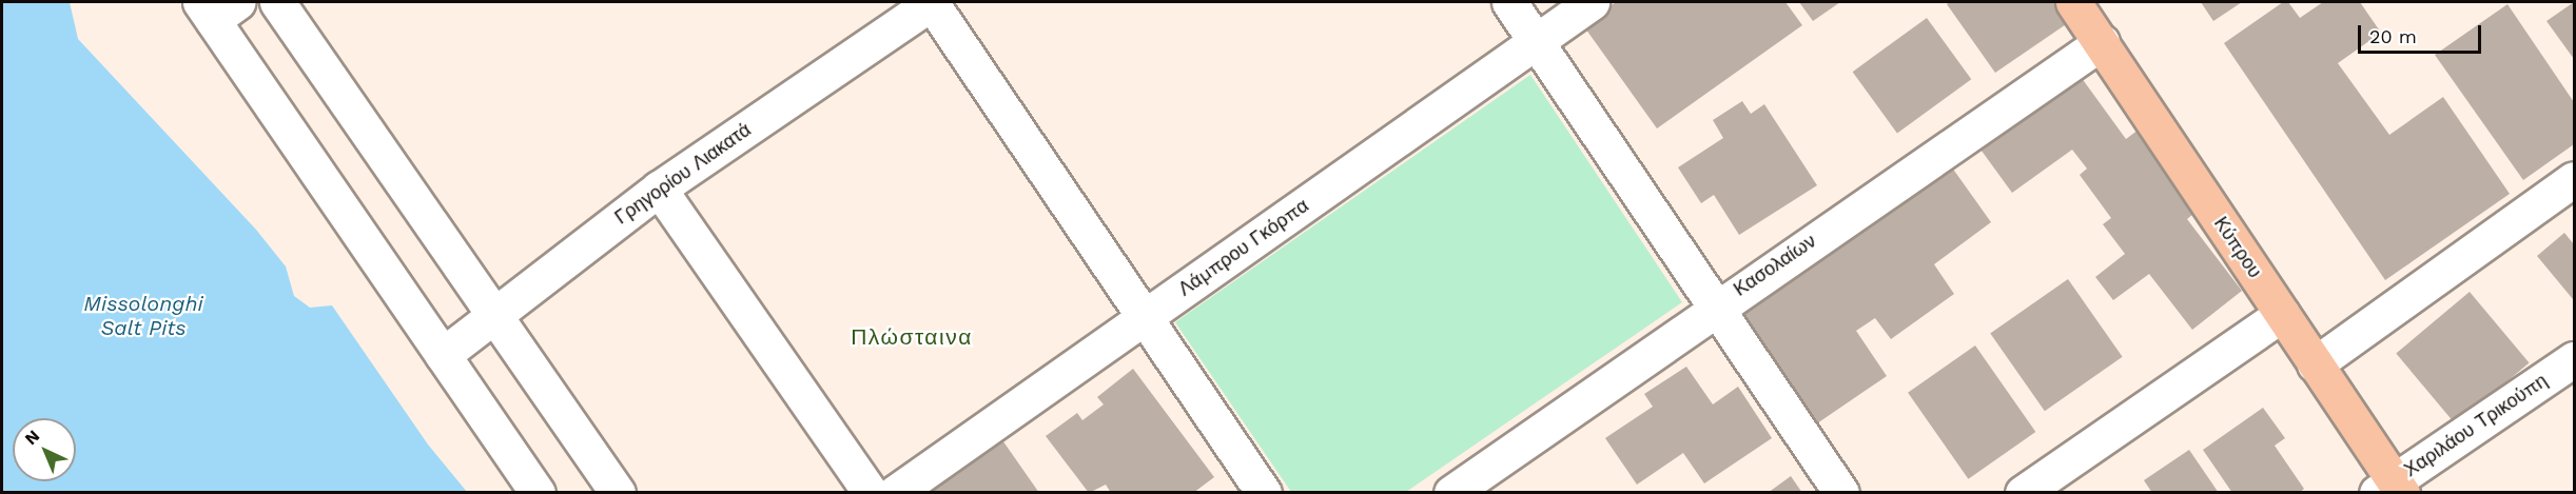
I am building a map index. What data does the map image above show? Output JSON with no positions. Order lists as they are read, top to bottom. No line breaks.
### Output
{"streets":{"main road":["Κύπρου"],"street":["Γρηγορίου Λιακατά","Λάμπρου Γκόρπα","Κασολαίων","Χαριλάου Τρικούπη"]},"crossings":[["Κύπρου","Κασολαίων"],["Κύπρου","Χαριλάου Τρικούπη"]],"districts":["Πλώσταινα"],"water":["Missolonghi Salt Pits"],"scale_bar":"20 m","north":"top left"}
